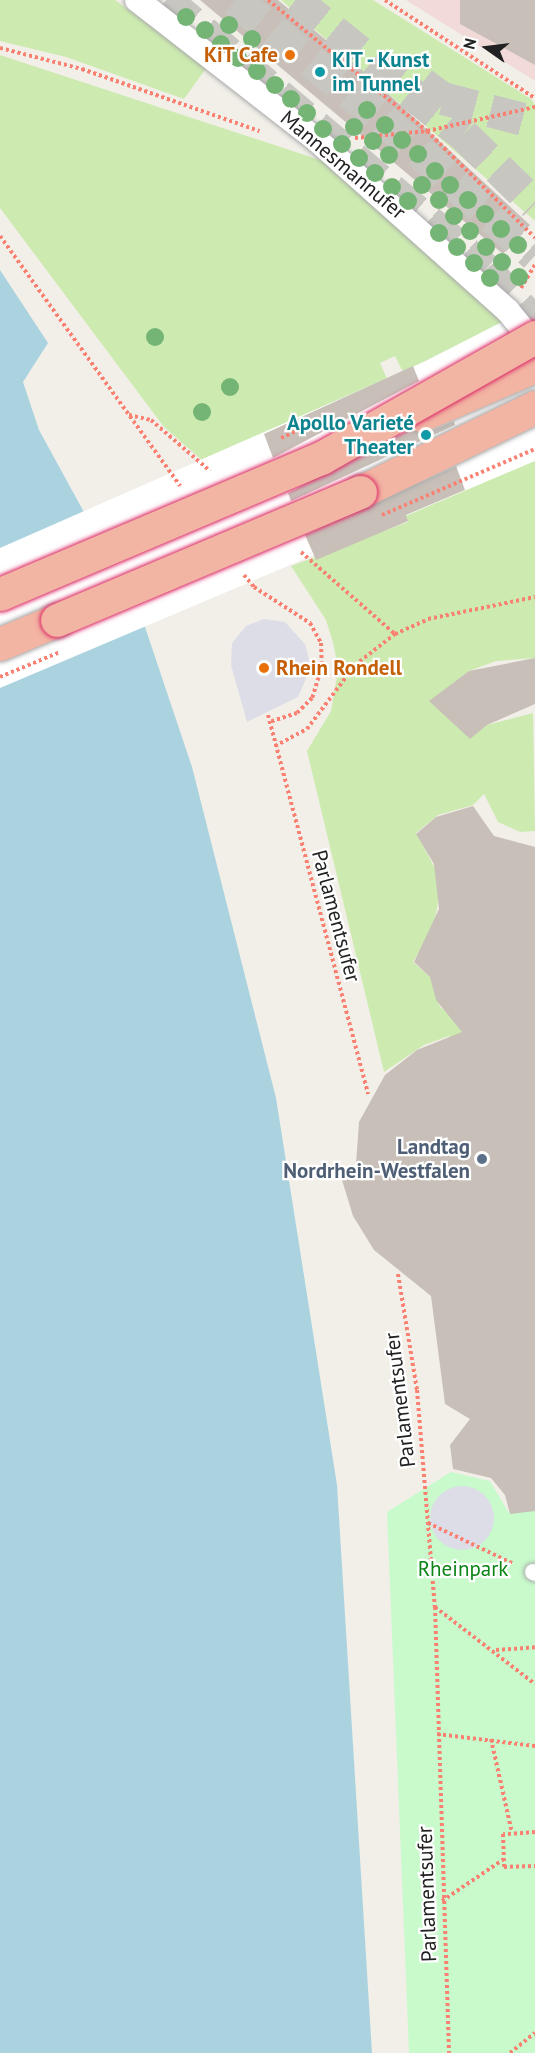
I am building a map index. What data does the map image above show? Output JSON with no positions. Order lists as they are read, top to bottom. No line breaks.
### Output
{"streets":{"street":["Mannesmannufer"],"path":["Parlamentsufer"]},"parks":["Rheinpark"],"places":["KiT Cafe","KIT - Kunst im Tunnel","Apollo Varieté Theater","Rhein Rondell","Landtag Nordrhein-Westfalen"],"north":"left"}
